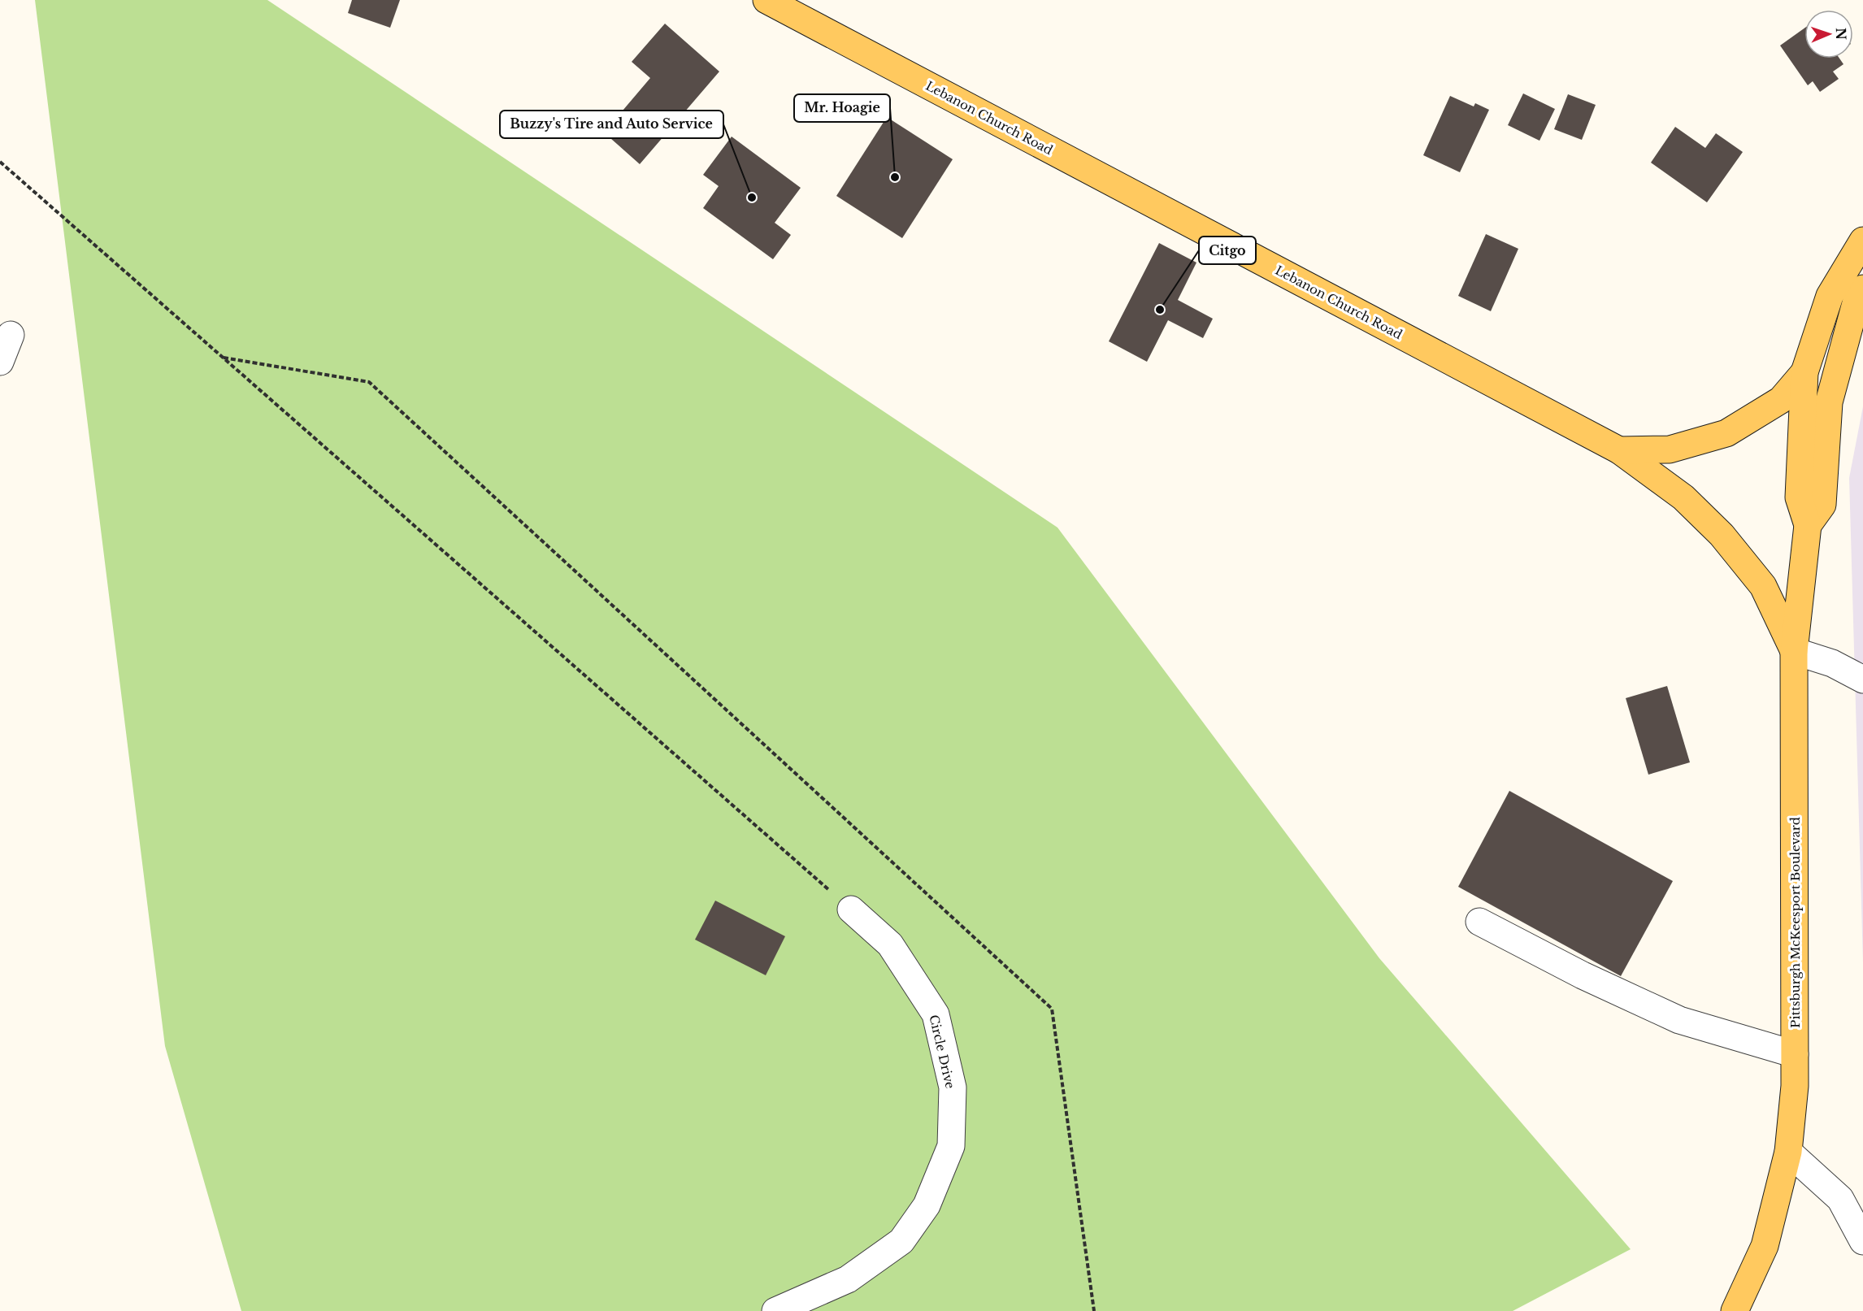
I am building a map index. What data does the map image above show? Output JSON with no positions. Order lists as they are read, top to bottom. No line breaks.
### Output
{"streets":{"main road":["Lebanon Church Road","Pittsburgh McKeesport Boulevard"],"street":["Circle Drive"]},"crossings":[["Lebanon Church Road","Pittsburgh McKeesport Boulevard"]],"places":["Mr. Hoagie","Buzzy's Tire and Auto Service","Citgo"],"north":"right"}
